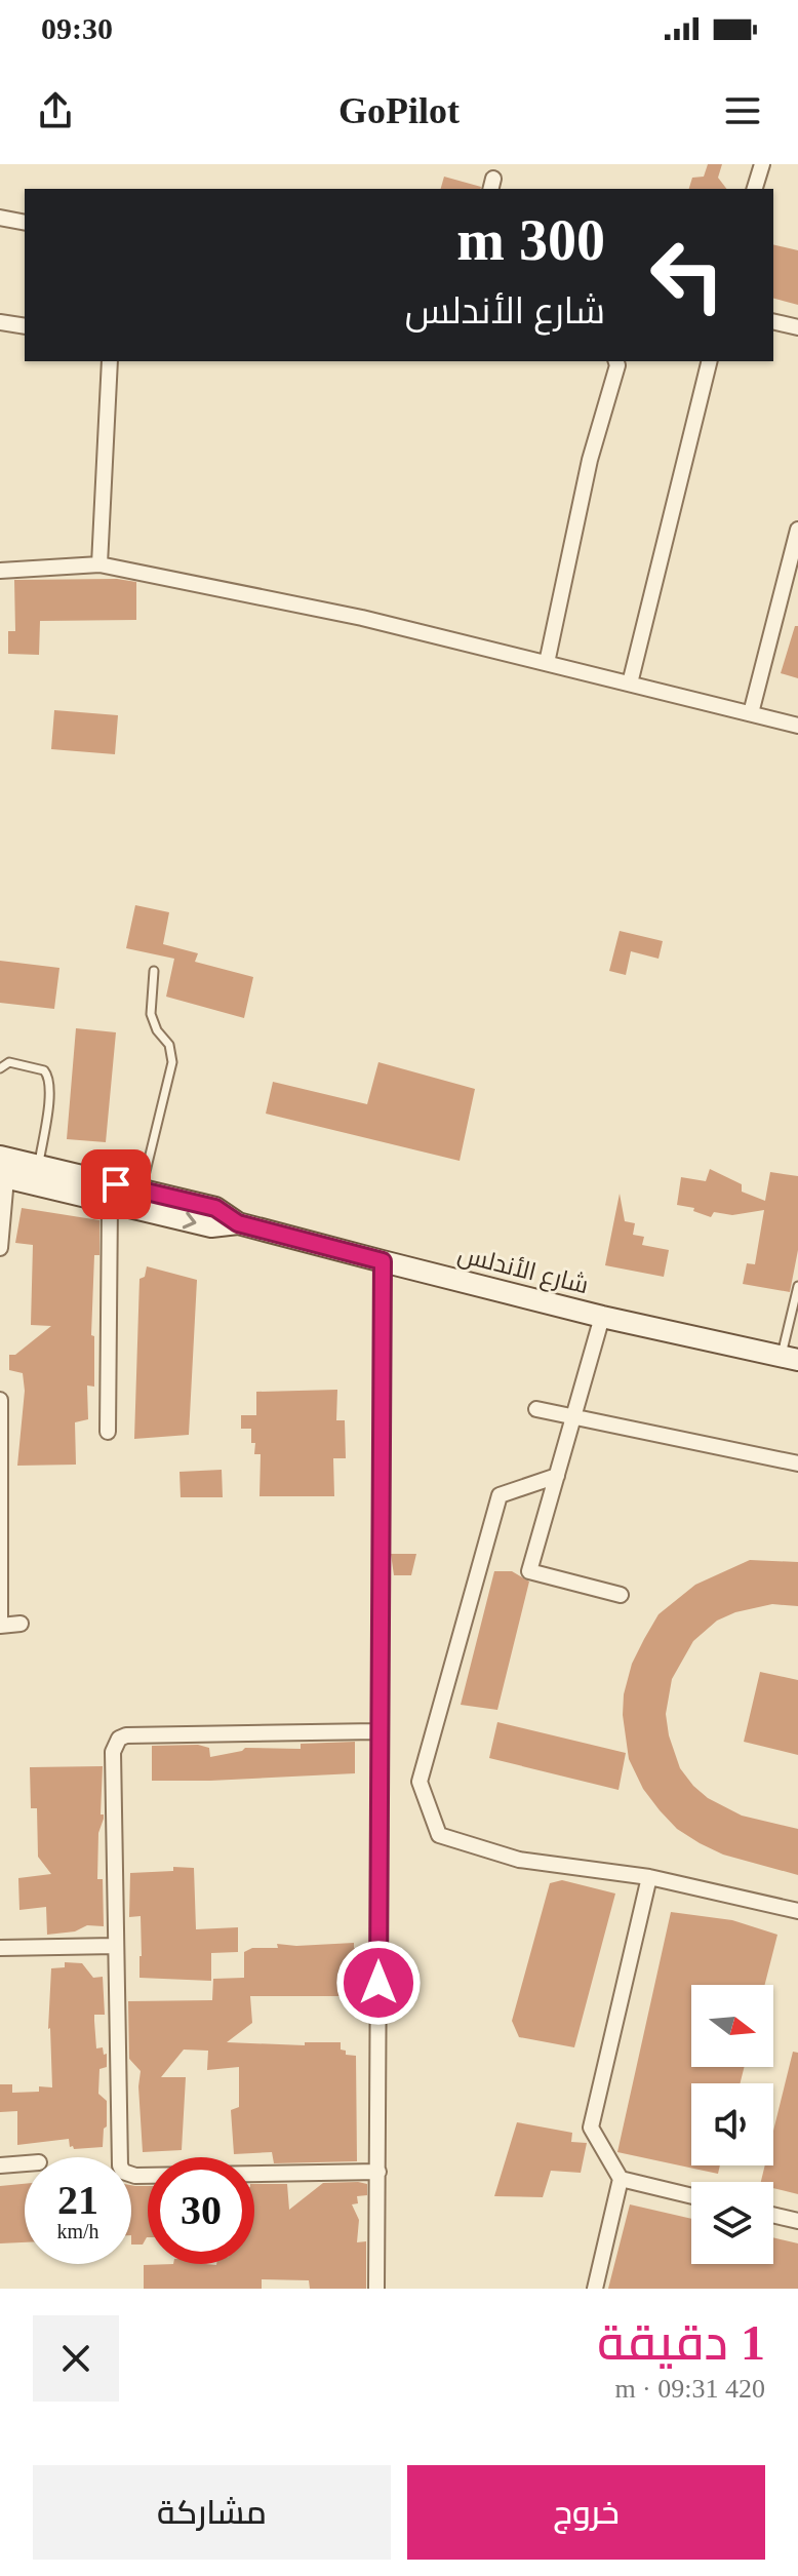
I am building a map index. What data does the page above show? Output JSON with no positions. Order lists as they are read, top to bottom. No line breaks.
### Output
{"streets":{"main road":["شارع الأندلس"]},"north":"right","page":{"status":"09:30","header":"GoPilot","turn":["300 m","شارع الأندلس"],"speed":"21 km/h","limit":"30","heading":["1 دقيقة","420 m · 09:31"],"buttons":["خروج","مشاركة"]}}
